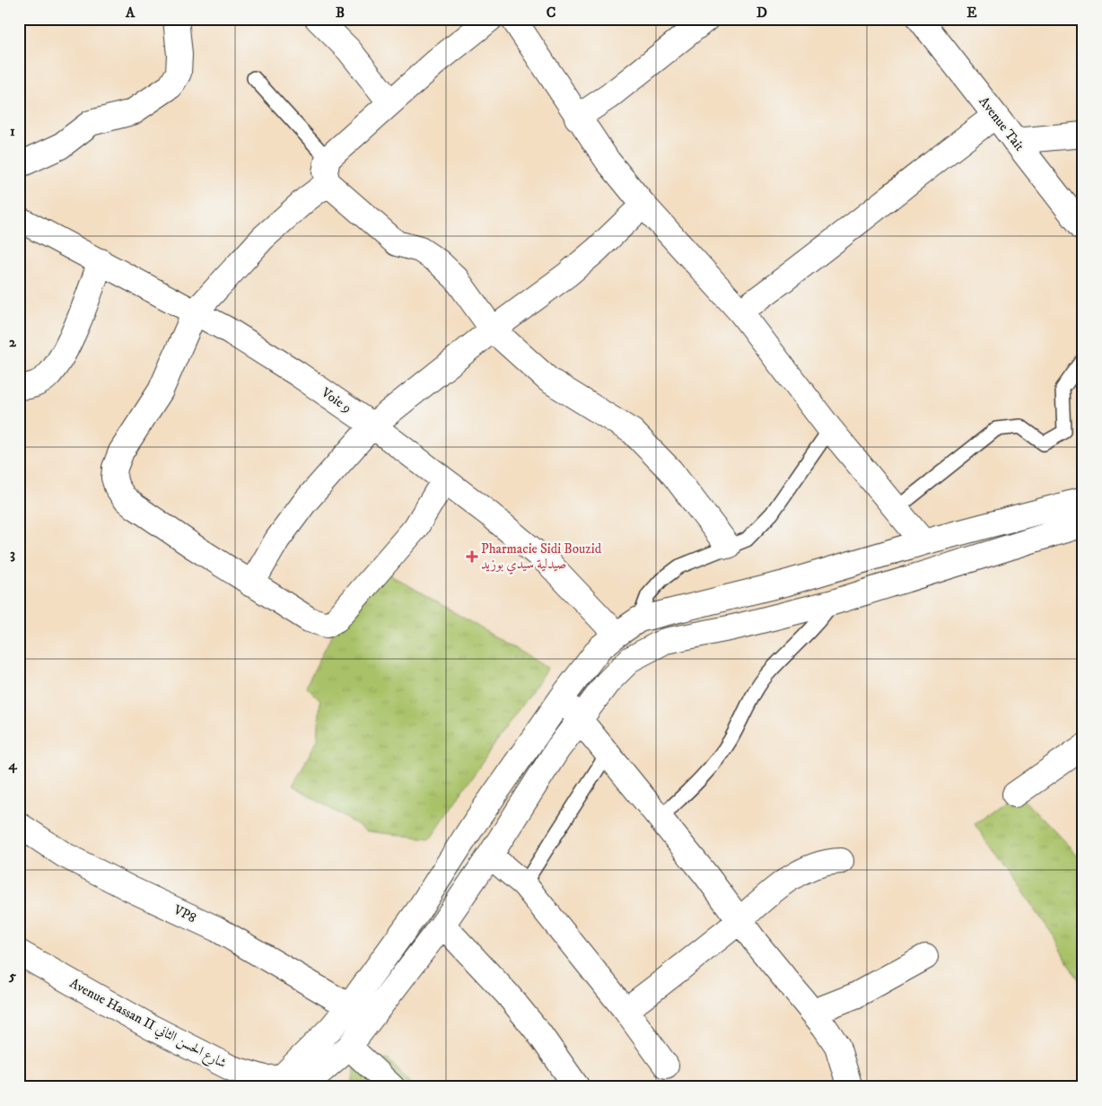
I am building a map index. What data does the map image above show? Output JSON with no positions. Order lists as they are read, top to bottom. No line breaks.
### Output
{"streets":{"street":["Avenue Tait","Voie 9","VP8","Avenue Hassan II شارع الحسن الثاني"]},"places":{"health":["Pharmacie Sidi Bouzid صيدلية سيدي بوزيد"]},"grid":{"columns":["A","B","C","D","E"],"rows":["1","2","3","4","5"]}}
